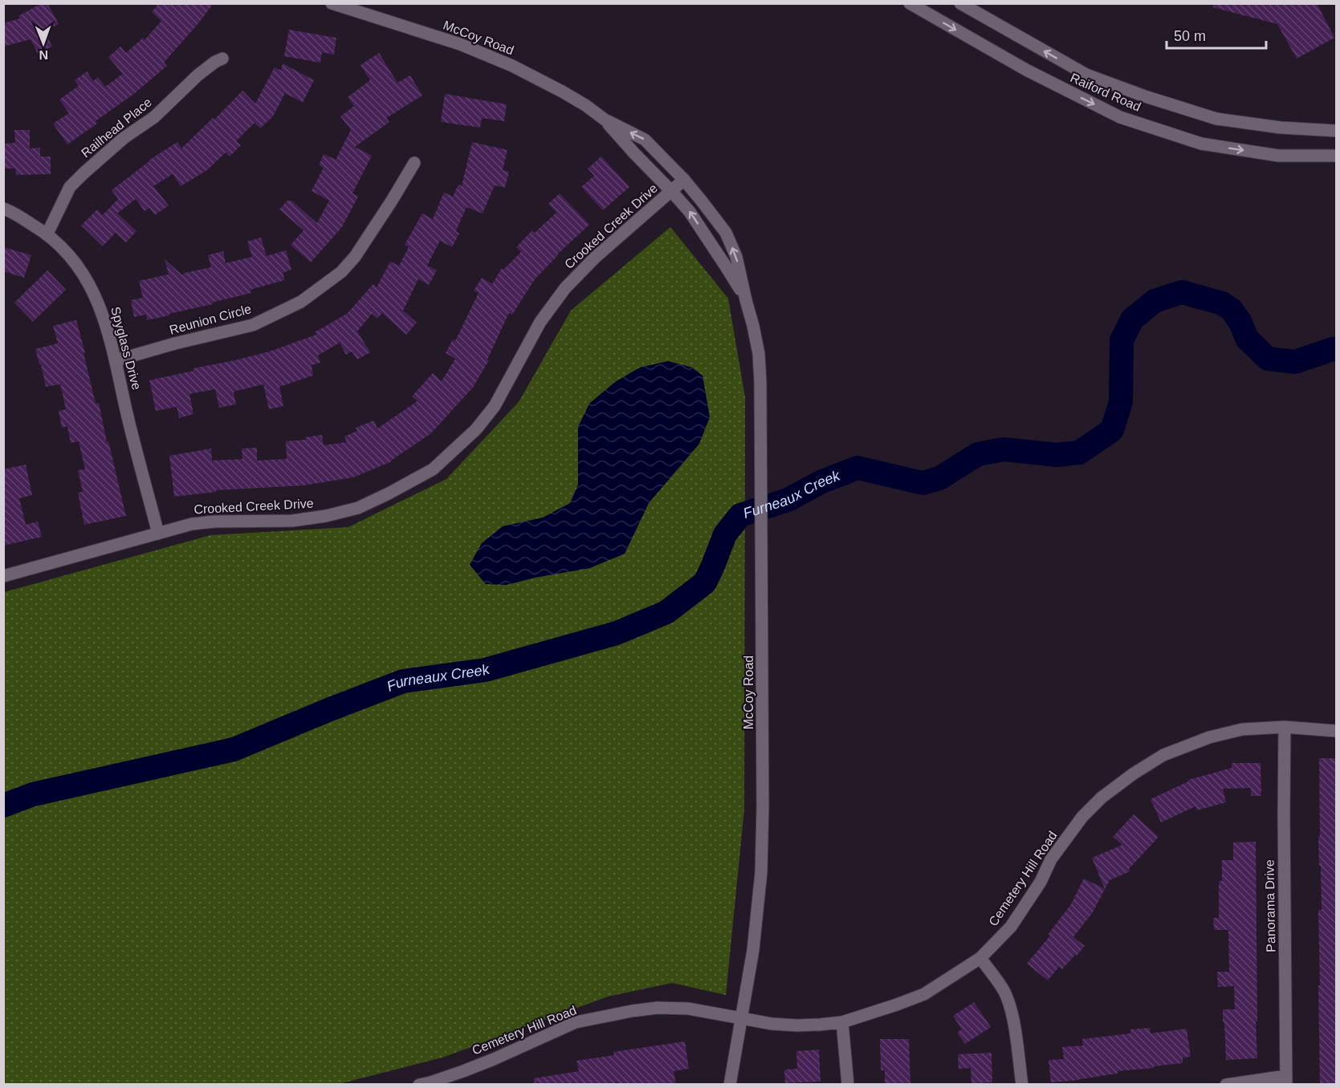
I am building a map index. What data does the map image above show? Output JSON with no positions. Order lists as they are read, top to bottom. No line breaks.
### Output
{"streets":{"street":["McCoy Road","Raiford Road","Railhead Place","Crooked Creek Drive","Reunion Circle","Spyglass Drive","Cemetery Hill Road","Panorama Drive"]},"crossings":[["McCoy Road","Crooked Creek Drive"],["McCoy Road","Cemetery Hill Road"],["Railhead Place","Spyglass Drive"],["Crooked Creek Drive","Spyglass Drive"],["Reunion Circle","Spyglass Drive"],["Cemetery Hill Road","Panorama Drive"]],"water":["Furneaux Creek"],"scale_bar":"50 m","north":"bottom"}
